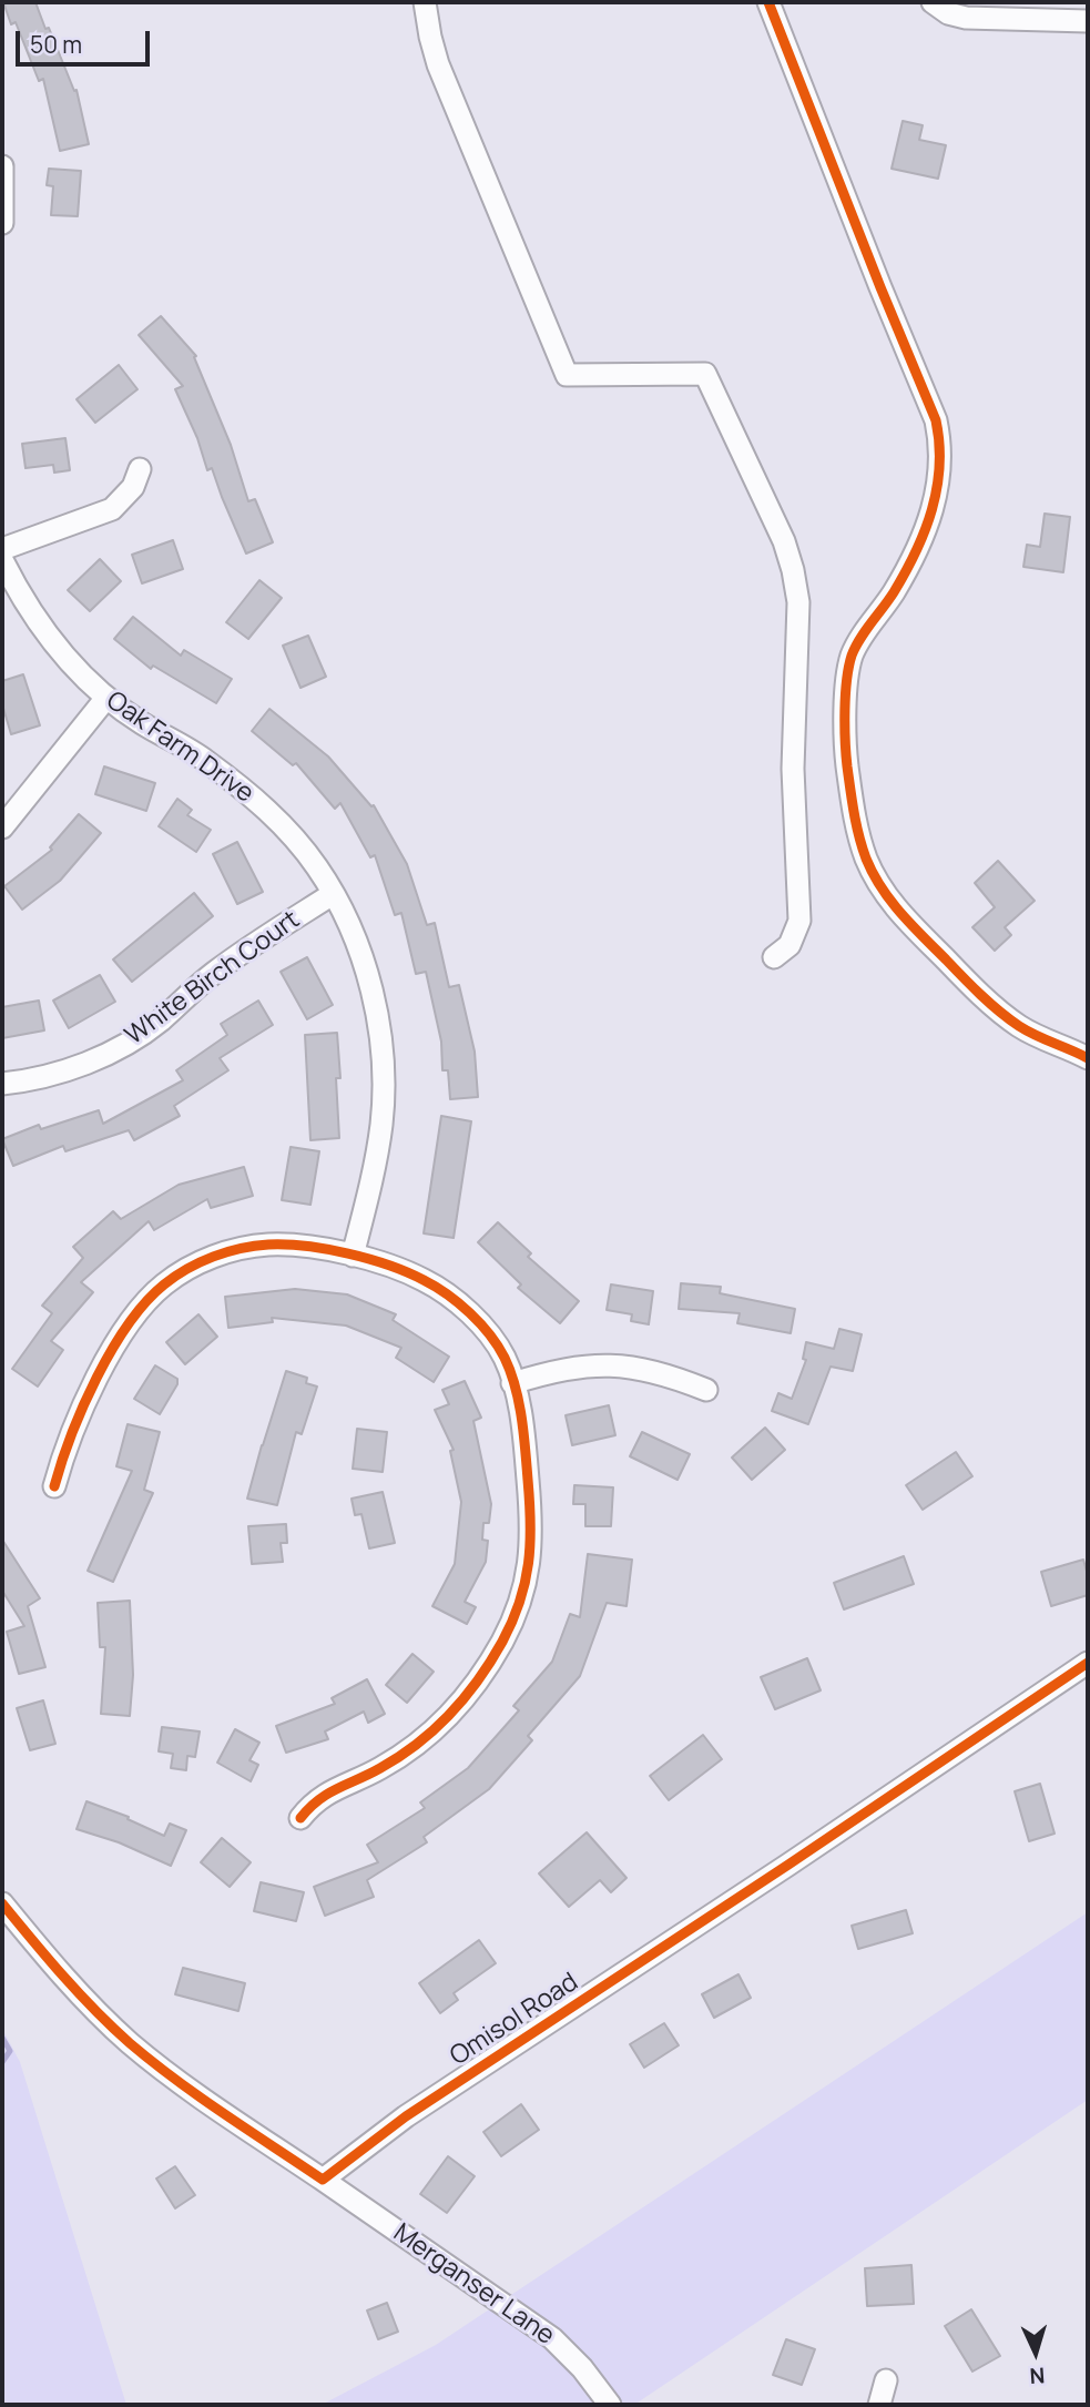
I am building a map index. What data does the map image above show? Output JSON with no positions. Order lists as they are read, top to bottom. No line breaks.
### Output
{"streets":{"street":["Oak Farm Drive","White Birch Court","Omisol Road","Merganser Lane"]},"crossings":[["Oak Farm Drive","White Birch Court"],["Omisol Road","Merganser Lane"]],"scale_bar":"50 m","north":"bottom"}
